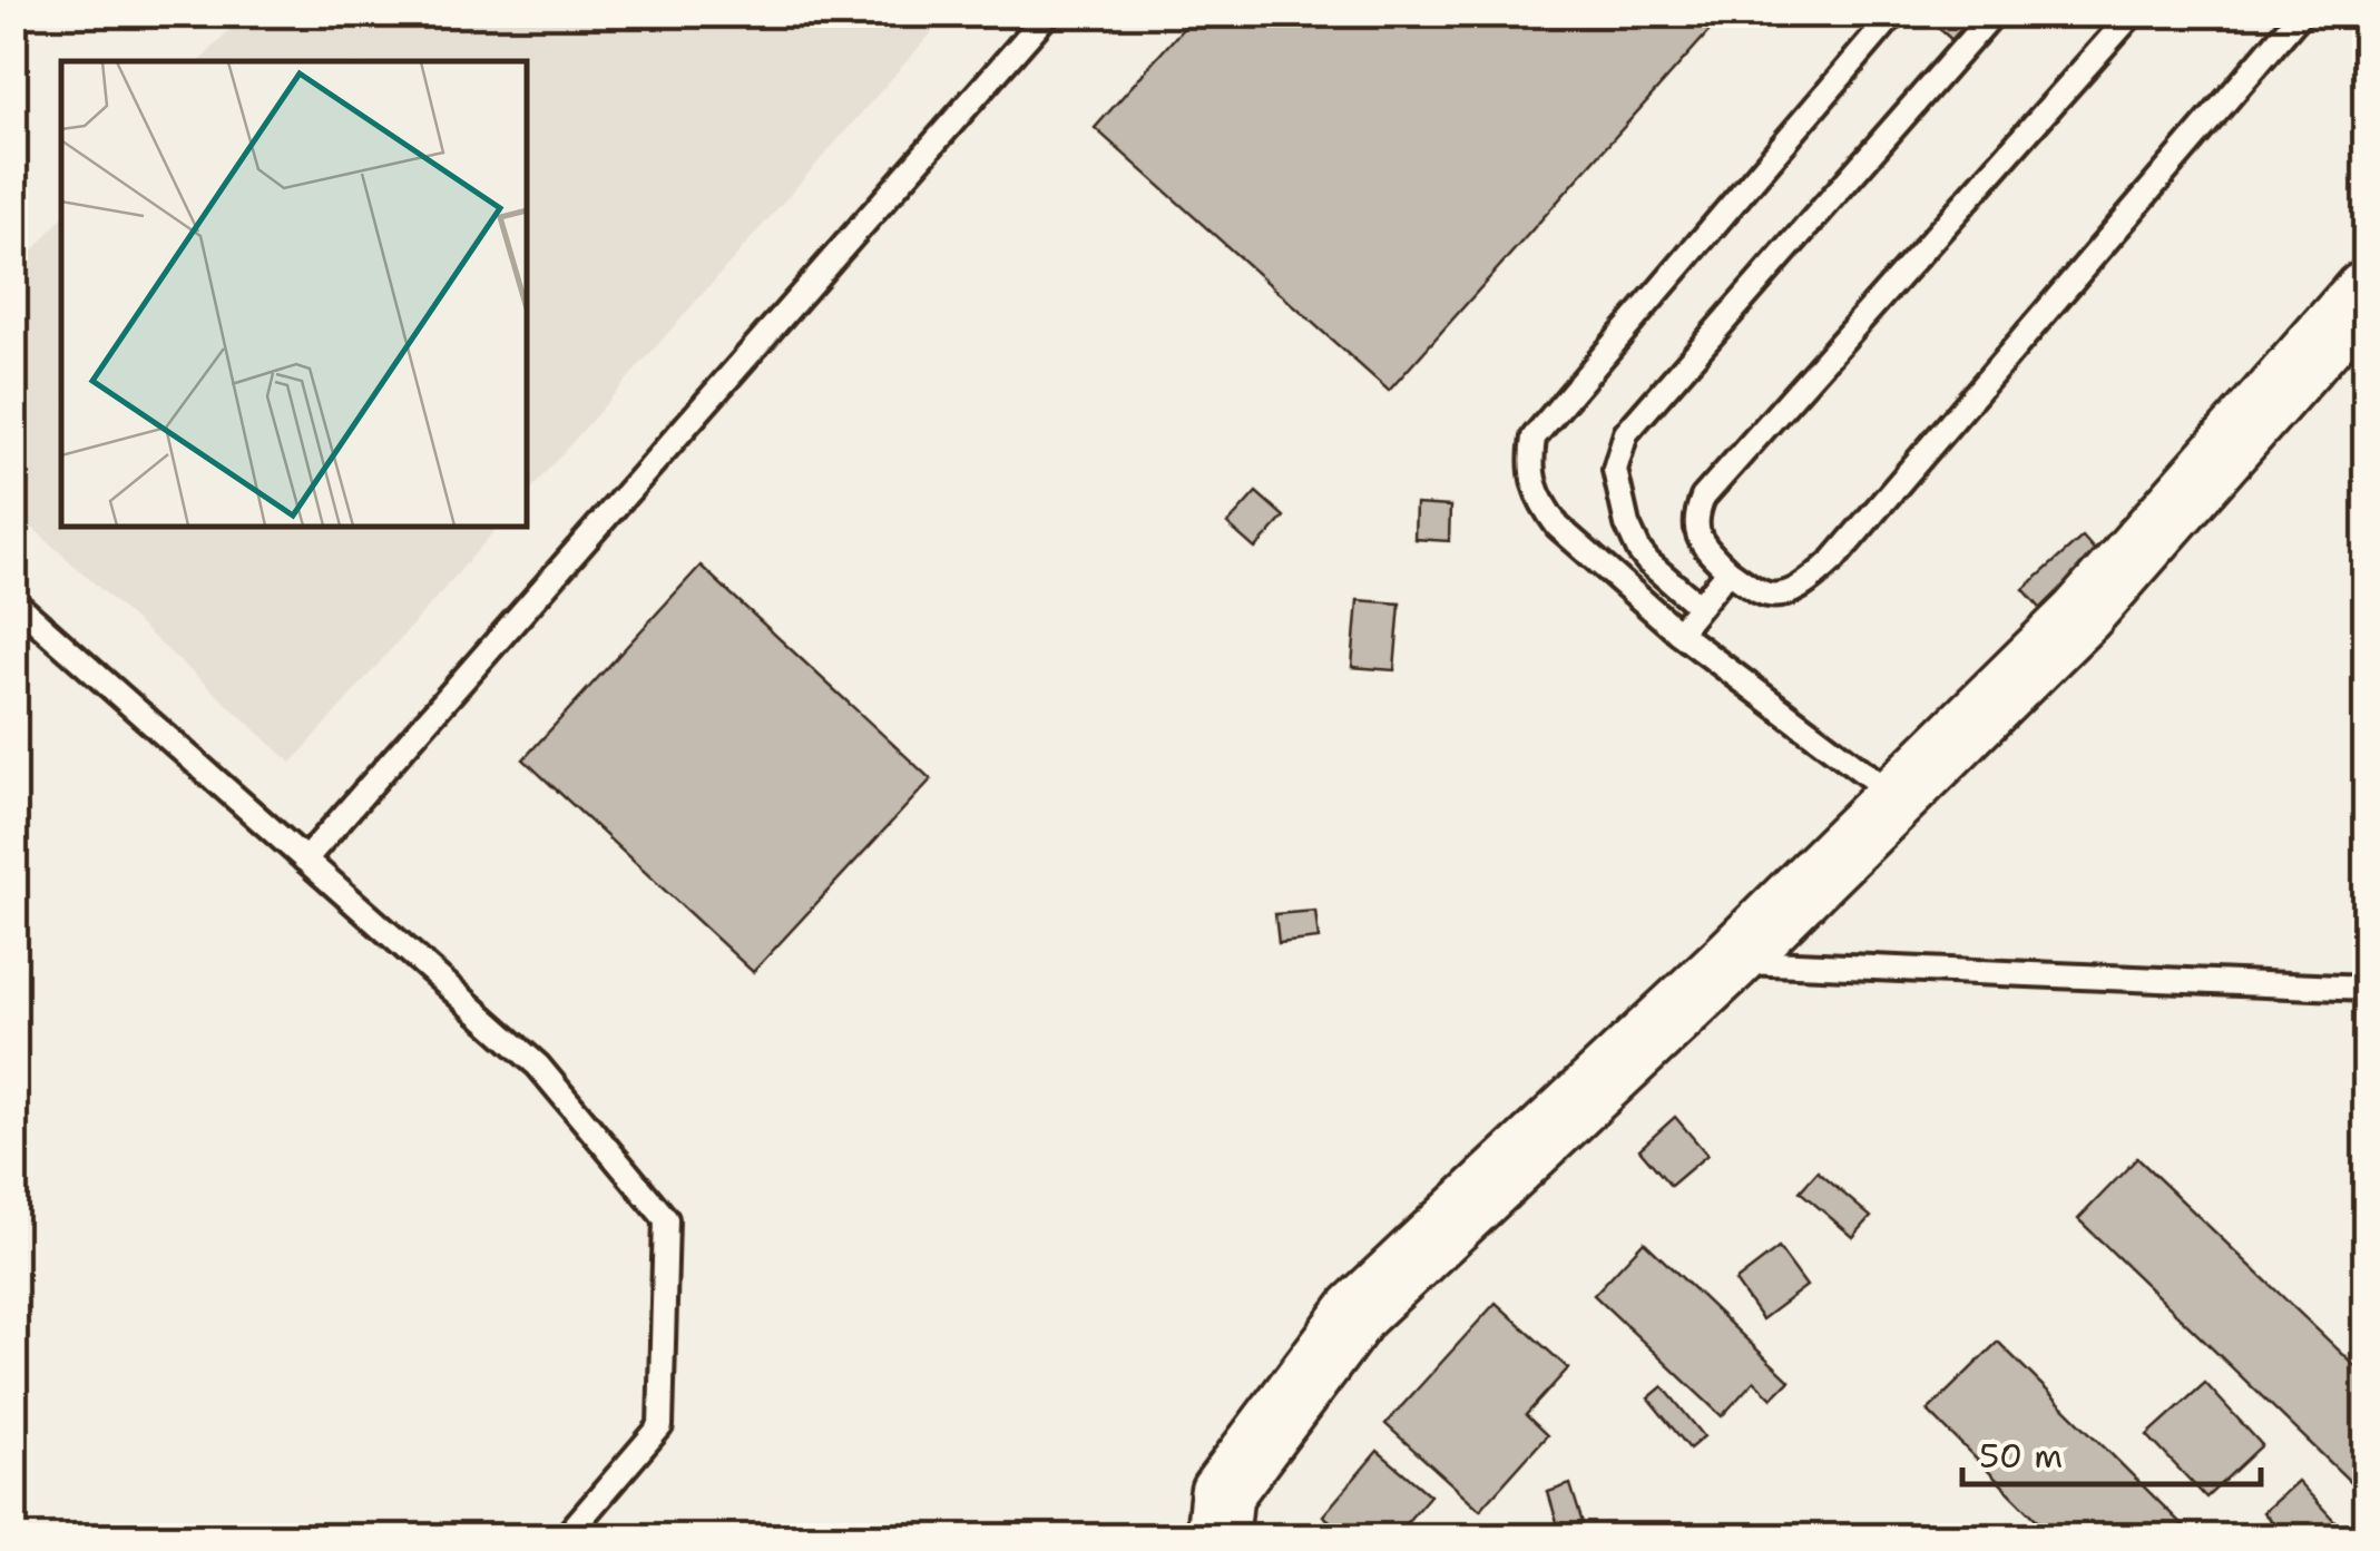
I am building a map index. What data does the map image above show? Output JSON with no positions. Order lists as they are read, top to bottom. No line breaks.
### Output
{"scale_bar":"50 m"}
